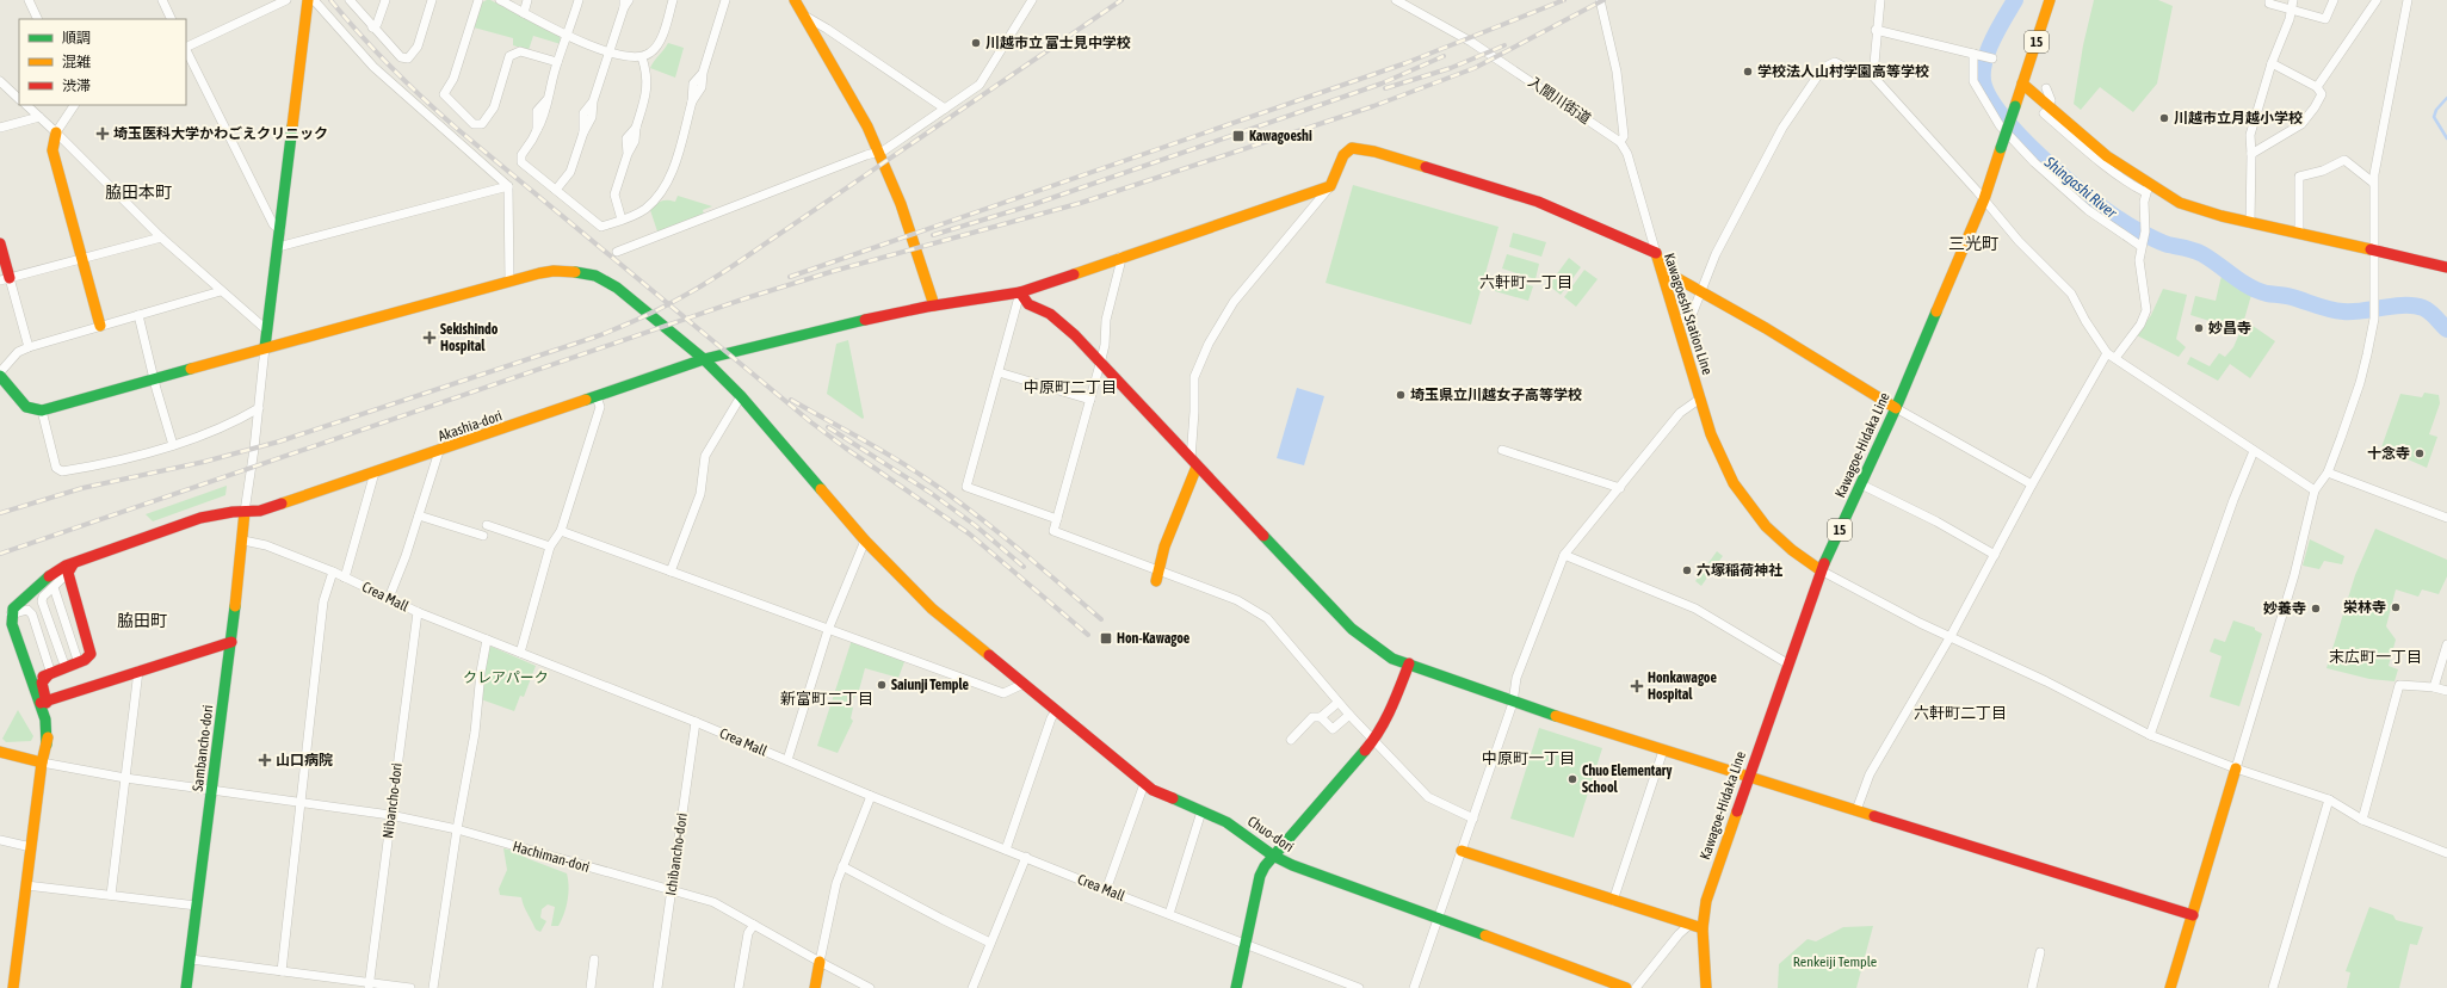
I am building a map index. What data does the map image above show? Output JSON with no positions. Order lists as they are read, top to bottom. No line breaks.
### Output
{"streets":{"street":["15","入間川街道","Kawagoeshi Station Line","Akashia-dori","Kawagoe-Hidaka Line","Crea Mall","Sambancho-dori","Nibancho-dori","Chuo-dori","Ichibancho-dori","Hachiman-dori"]},"crossings":[["入間川街道","Kawagoeshi Station Line"],["Kawagoeshi Station Line","Akashia-dori"],["Kawagoeshi Station Line","Kawagoe-Hidaka Line"],["Akashia-dori","Sambancho-dori"],["Akashia-dori","Chuo-dori"],["Crea Mall","Sambancho-dori"],["Crea Mall","Nibancho-dori"],["Crea Mall","Ichibancho-dori"],["Sambancho-dori","Hachiman-dori"],["Nibancho-dori","Hachiman-dori"],["Ichibancho-dori","Hachiman-dori"]],"districts":["脇田本町","三光町","六軒町一丁目","中原町二丁目","脇田町","末広町一丁目","新富町二丁目","六軒町二丁目","中原町一丁目"],"water":["Shingashi River"],"parks":["クレアパーク","Renkeiji Temple"],"places":{"other":["川越市立 富士見中学校","学校法人山村学園高等学校","川越市立月越小学校","妙昌寺","埼玉県立川越女子高等学校","十念寺","六塚稲荷神社","栄林寺","妙養寺","Saiunji Temple","Chuo Elementary School"],"health":["埼玉医科大学かわごえクリニック","Sekishindo Hospital","Honkawagoe Hospital","山口病院"],"transit":["Kawagoeshi","Hon-Kawagoe"]},"legend":["順調","混雑","渋滞"]}
